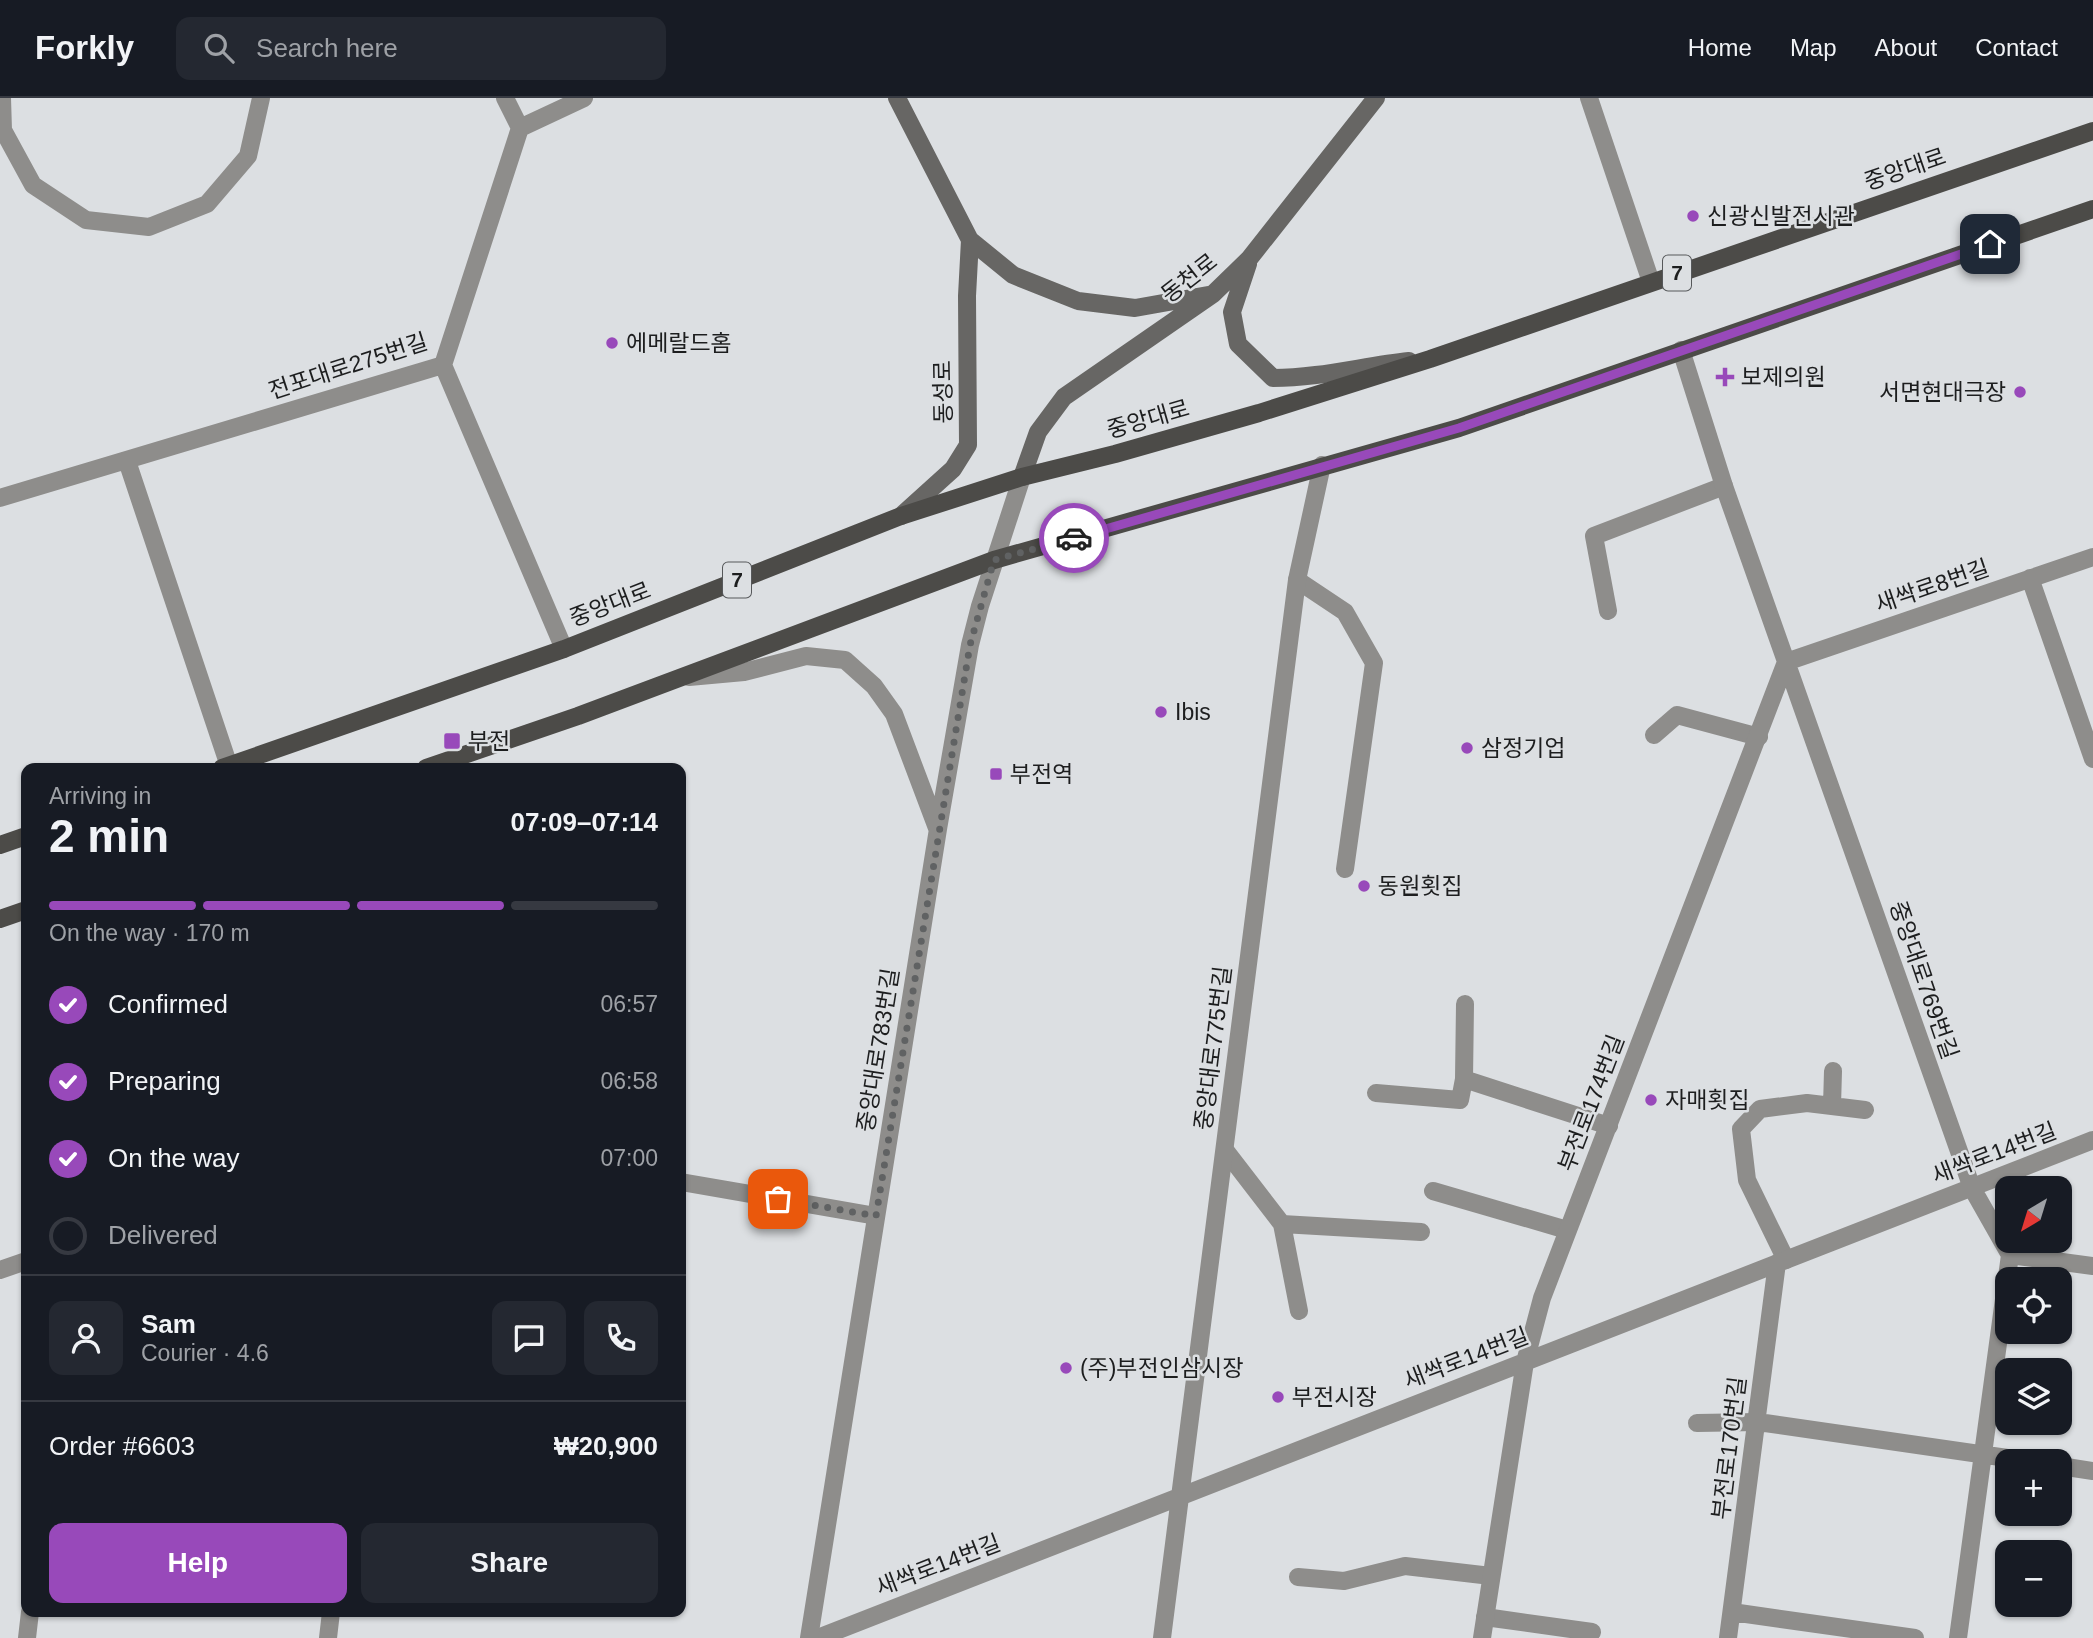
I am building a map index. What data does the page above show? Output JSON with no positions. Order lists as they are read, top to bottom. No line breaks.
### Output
{"streets":{"main road":["중앙대로","7","동천로","동성로"],"street":["전포대로275번길","새싹로8번길","중앙대로769번길","중앙대로775번길","중앙대로783번길","부전로174번길","새싹로14번길","부전로170번길"]},"crossings":[["중앙대로","동천로"],["중앙대로","동성로"],["중앙대로","중앙대로783번길"],["동천로","중앙대로783번길"],["새싹로8번길","중앙대로769번길"],["새싹로8번길","부전로174번길"],["중앙대로769번길","부전로174번길"],["중앙대로769번길","새싹로14번길"],["중앙대로775번길","새싹로14번길"],["부전로174번길","새싹로14번길"],["새싹로14번길","부전로170번길"]],"places":{"other":["신광신발전시관","에메랄드홈","서면현대극장","Ibis","삼정기업","동원횟집","자매횟집","(주)부전인삼시장","부전시장"],"health":["보제의원"],"transit":["부전","부전역"]},"north":"bottom left","page":{"header":"Forkly","search":"Search here","nav":["Home","Map","About","Contact"],"heading":["2 min","Arriving in","07:09–07:14"],"panel":["Sam","Courier · 4.6","Order #6603","₩20,900"],"bar":"On the way · 170 m","list":[["Confirmed","06:57"],["Preparing","06:58"],["On the way","07:00"],"Delivered"],"map_buttons":["+","−"],"buttons":["Help","Share"]}}
